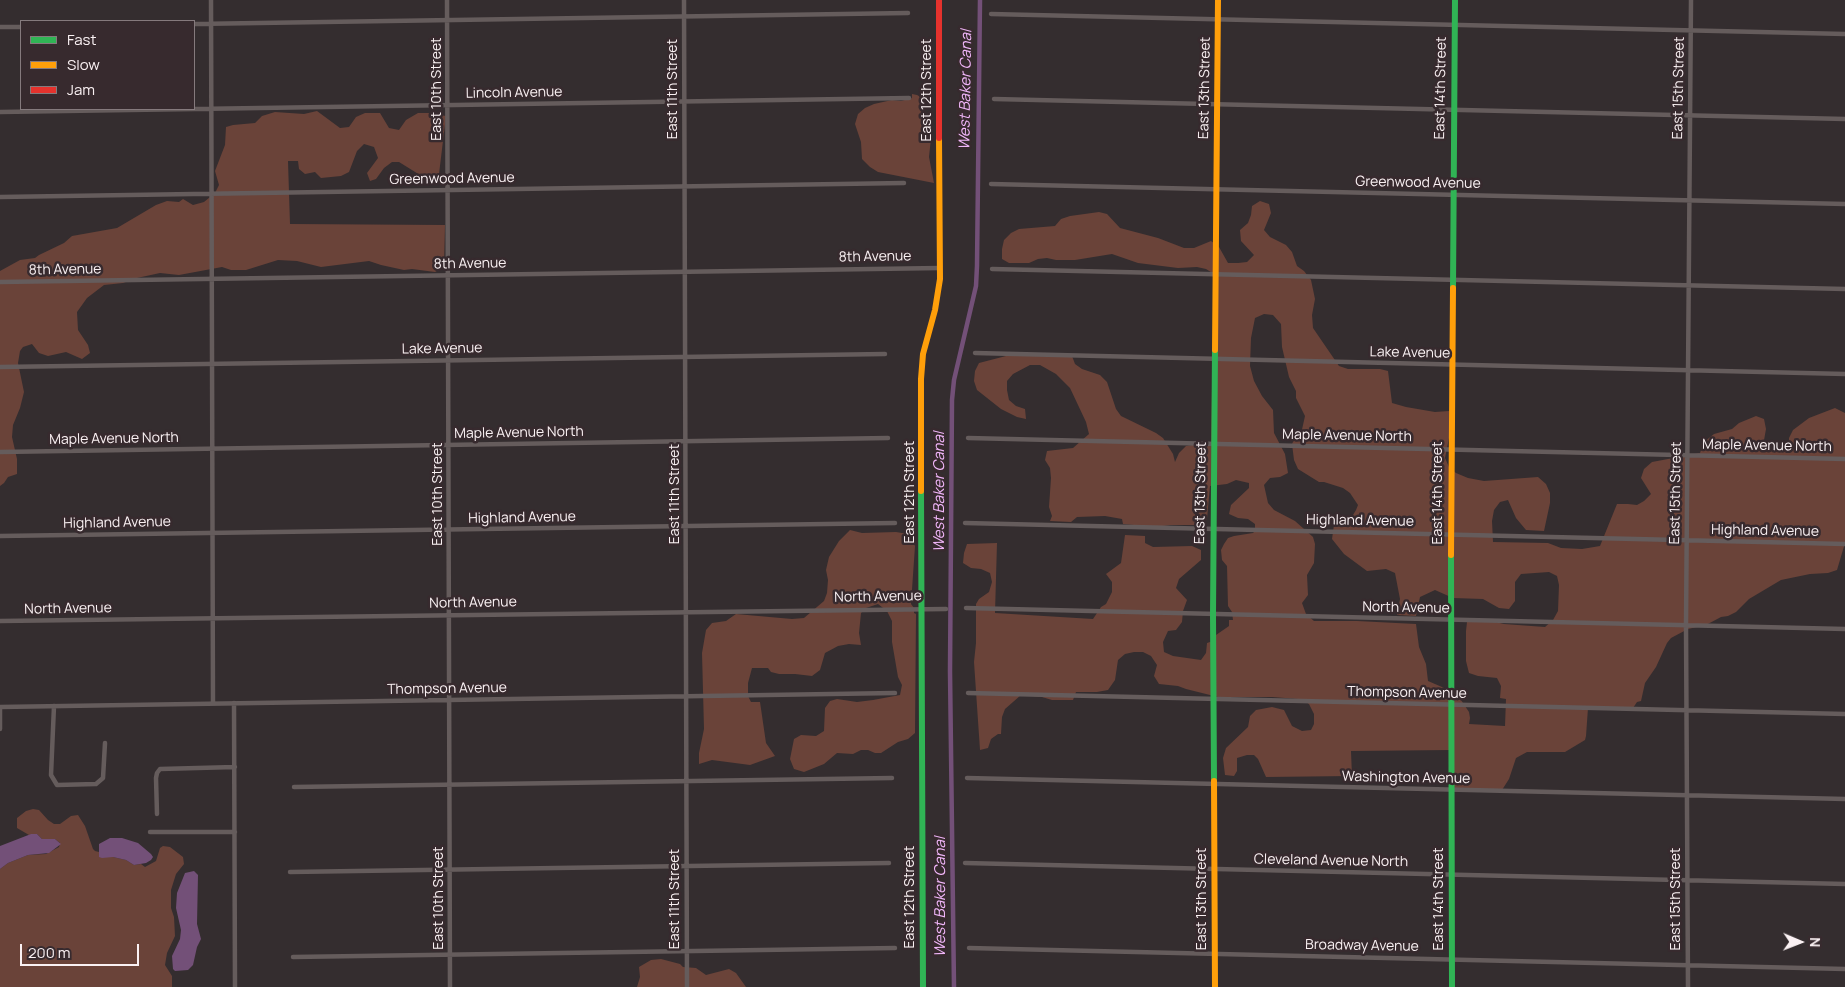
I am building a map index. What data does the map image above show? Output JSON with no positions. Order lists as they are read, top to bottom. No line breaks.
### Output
{"streets":{"street":["East 13th Street","East 14th Street","East 15th Street","East 10th Street","East 11th Street","East 12th Street","Lincoln Avenue","Greenwood Avenue","8th Avenue","Lake Avenue","Maple Avenue North","Highland Avenue","North Avenue","Thompson Avenue","Washington Avenue","Cleveland Avenue North","Broadway Avenue"]},"crossings":[["East 13th Street","Greenwood Avenue"],["East 13th Street","Lake Avenue"],["East 13th Street","Maple Avenue North"],["East 13th Street","Highland Avenue"],["East 13th Street","North Avenue"],["East 13th Street","Thompson Avenue"],["East 13th Street","Washington Avenue"],["East 13th Street","Cleveland Avenue North"],["East 13th Street","Broadway Avenue"],["East 14th Street","Greenwood Avenue"],["East 14th Street","Lake Avenue"],["East 14th Street","Maple Avenue North"],["East 14th Street","Highland Avenue"],["East 14th Street","North Avenue"],["East 14th Street","Thompson Avenue"],["East 14th Street","Washington Avenue"],["East 14th Street","Cleveland Avenue North"],["East 14th Street","Broadway Avenue"],["East 15th Street","Greenwood Avenue"],["East 15th Street","Lake Avenue"],["East 15th Street","Maple Avenue North"],["East 15th Street","Highland Avenue"],["East 15th Street","North Avenue"],["East 15th Street","Thompson Avenue"],["East 15th Street","Washington Avenue"],["East 15th Street","Cleveland Avenue North"],["East 15th Street","Broadway Avenue"],["East 10th Street","Lincoln Avenue"],["East 10th Street","Greenwood Avenue"],["East 10th Street","8th Avenue"],["East 10th Street","Lake Avenue"],["East 10th Street","Maple Avenue North"],["East 10th Street","Highland Avenue"],["East 10th Street","North Avenue"],["East 10th Street","Thompson Avenue"],["East 11th Street","Lincoln Avenue"],["East 11th Street","Greenwood Avenue"],["East 11th Street","8th Avenue"],["East 11th Street","Lake Avenue"],["East 11th Street","Maple Avenue North"],["East 11th Street","Highland Avenue"],["East 11th Street","North Avenue"],["East 11th Street","Thompson Avenue"],["East 12th Street","8th Avenue"],["East 12th Street","North Avenue"]],"water":["West Baker Canal"],"legend":["Fast","Slow","Jam"],"scale_bar":"200 m","north":"right"}
